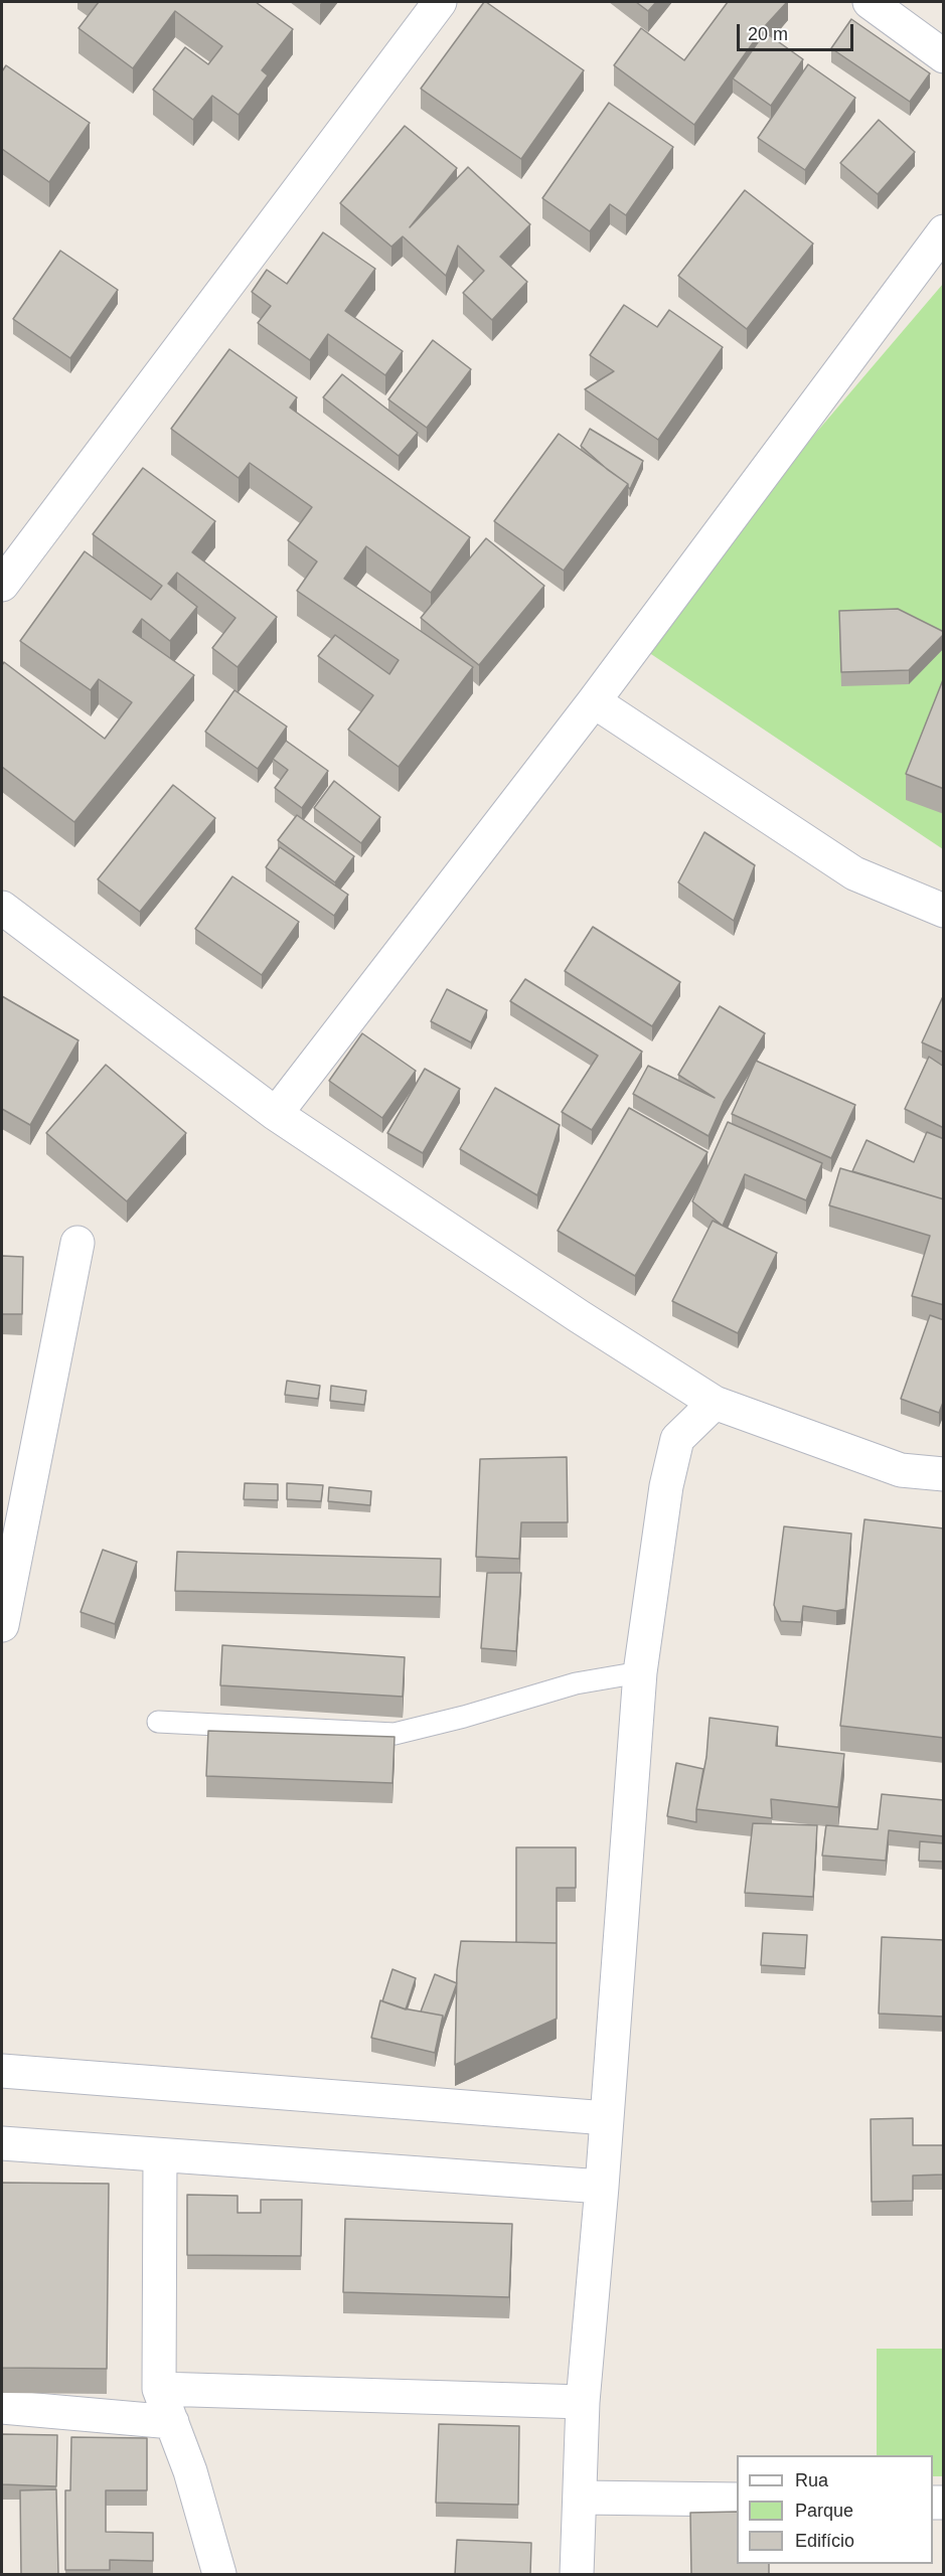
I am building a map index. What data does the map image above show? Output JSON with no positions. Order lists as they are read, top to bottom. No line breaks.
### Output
{"legend":["Rua","Parque","Edifício"],"scale_bar":"20 m"}
